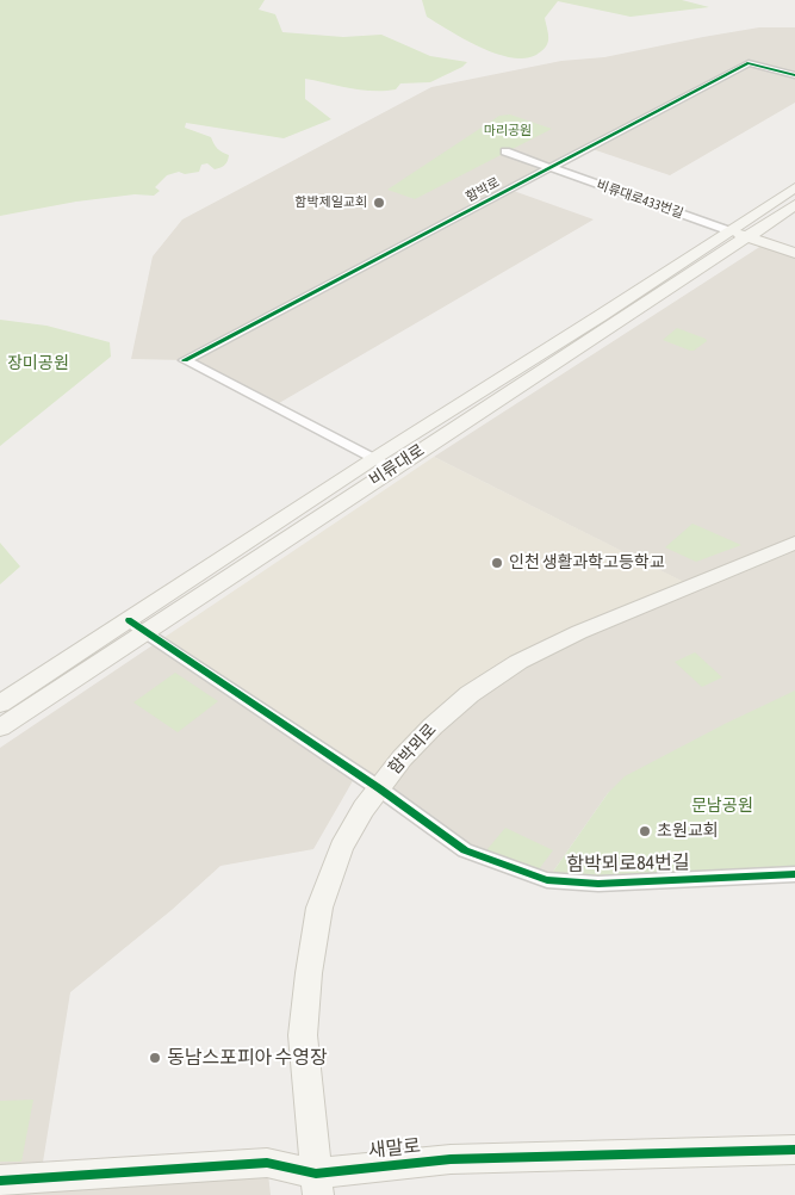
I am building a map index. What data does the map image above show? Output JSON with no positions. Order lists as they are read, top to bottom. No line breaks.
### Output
{"streets":{"main road":["비류대로","함박뫼로","새말로"],"street":["함박로","비류대로433번길","함박뫼로84번길"]},"crossings":[["함박로","비류대로433번길"],["함박로","비류대로"],["비류대로433번길","비류대로"],["비류대로","함박뫼로84번길"],["함박뫼로","함박뫼로84번길"],["함박뫼로","새말로"]],"parks":["마리공원","장미공원","문남공원"],"places":["함박제일교회","인천 생활과학고등학교","초원교회","동남스포피아 수영장"]}
